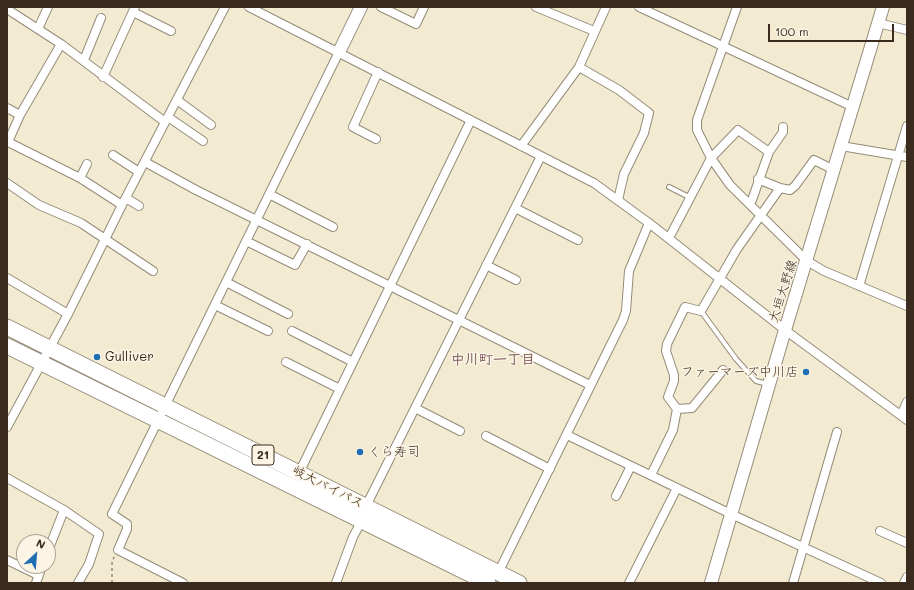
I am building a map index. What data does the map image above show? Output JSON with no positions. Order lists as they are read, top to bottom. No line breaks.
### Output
{"streets":{"highway":["21","岐大バイパス"],"main road":["大垣大野線"]},"districts":["中川町一丁目"],"places":["Gulliver","ファーマーズ中川店","くら寿司"],"scale_bar":"100 m","north":"top right"}
